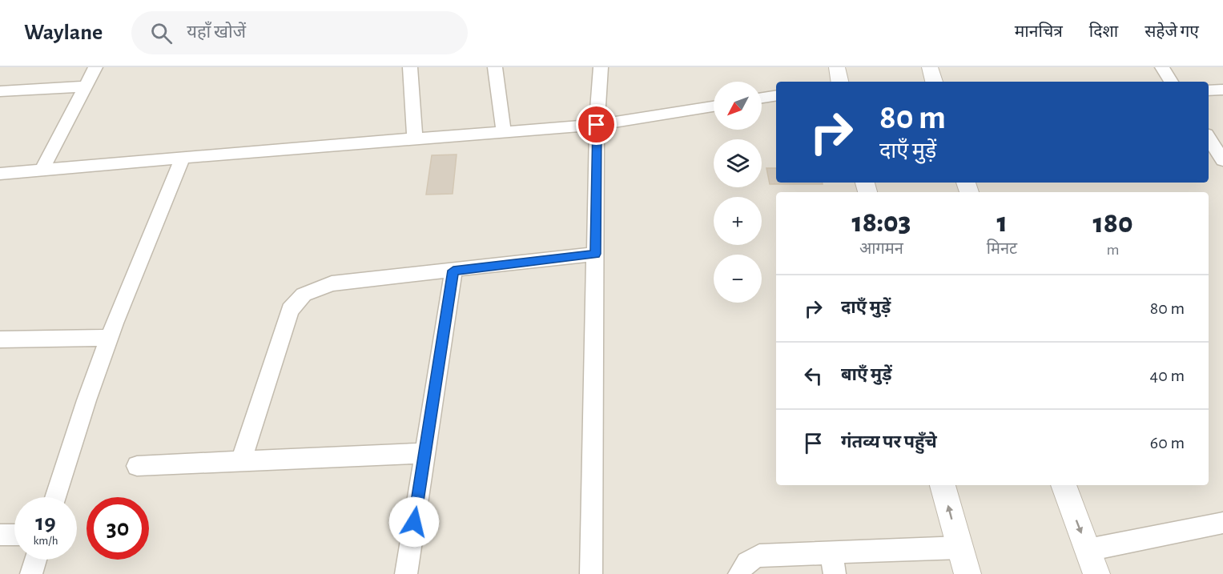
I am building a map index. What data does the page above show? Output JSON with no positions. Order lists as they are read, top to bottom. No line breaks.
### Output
{"north":"bottom left","page":{"header":"Waylane","search":"यहाँ खोजें","nav":["मानचित्र","दिशा","सहेजे गए"],"map_buttons":["+","−"],"turn":["80 m","दाएँ मुड़ें"],"eta":["18:03","आगमन","1","मिनट","180","m"],"list":[{"name":"दाएँ मुड़ें","value":"80 m"},{"name":"बाएँ मुड़ें","value":"40 m"},{"name":"गंतव्य पर पहुँचे","value":"60 m"}],"speed":"19 km/h","limit":"30"}}
